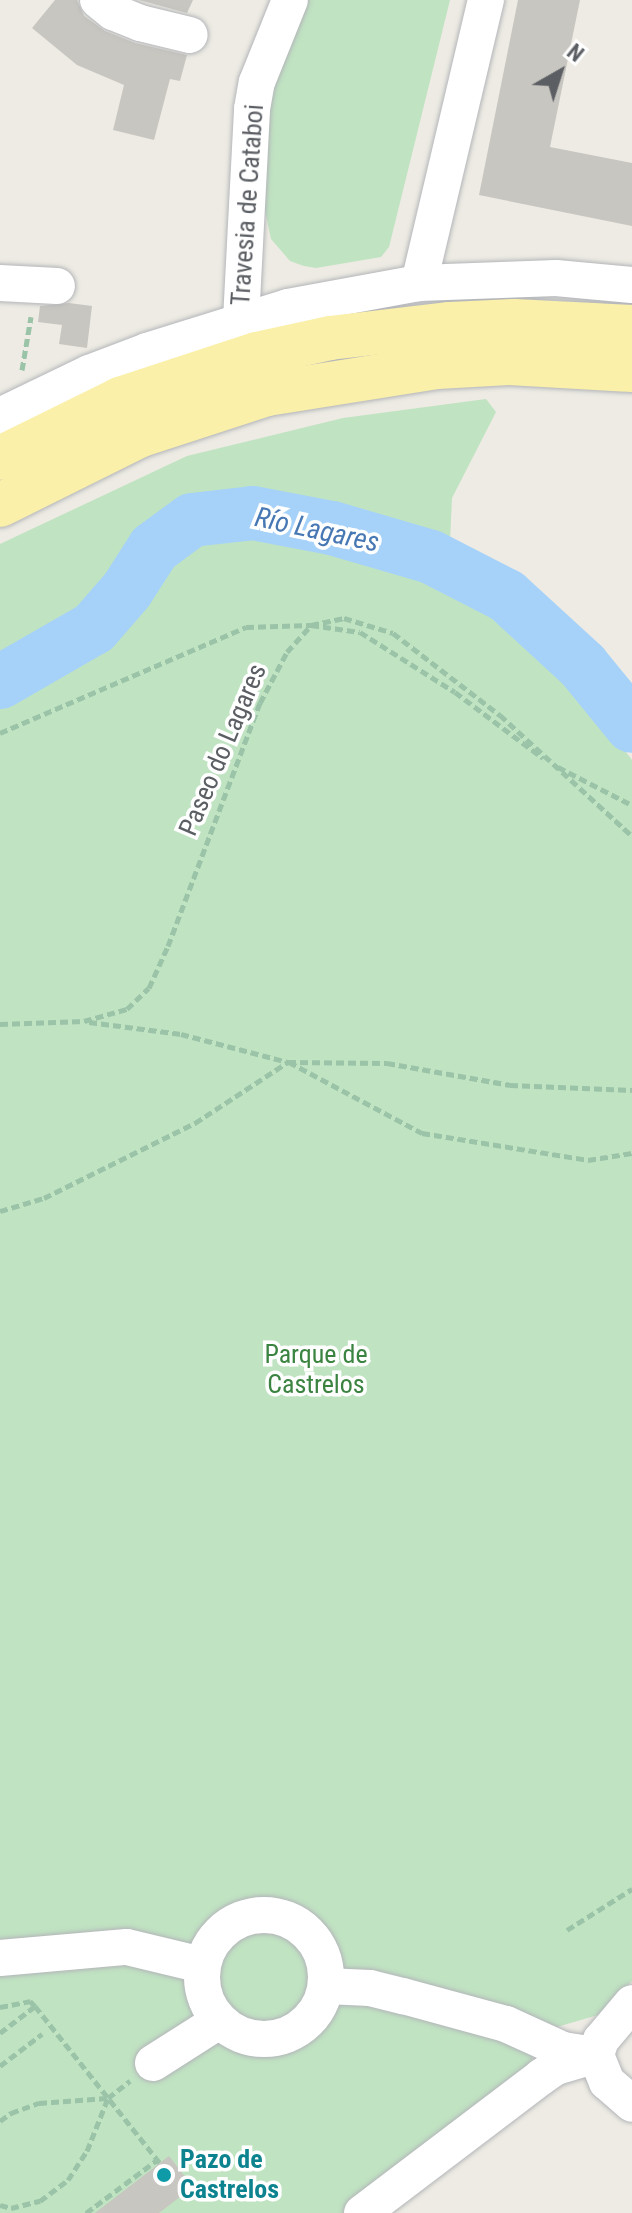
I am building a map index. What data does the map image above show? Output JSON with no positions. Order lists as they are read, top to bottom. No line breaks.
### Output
{"streets":{"street":["Travesia de Cataboi"],"path":["Paseo do Lagares"]},"water":["Río Lagares"],"parks":["Parque de Castrelos"],"places":["Pazo de Castrelos"],"north":"top right"}
